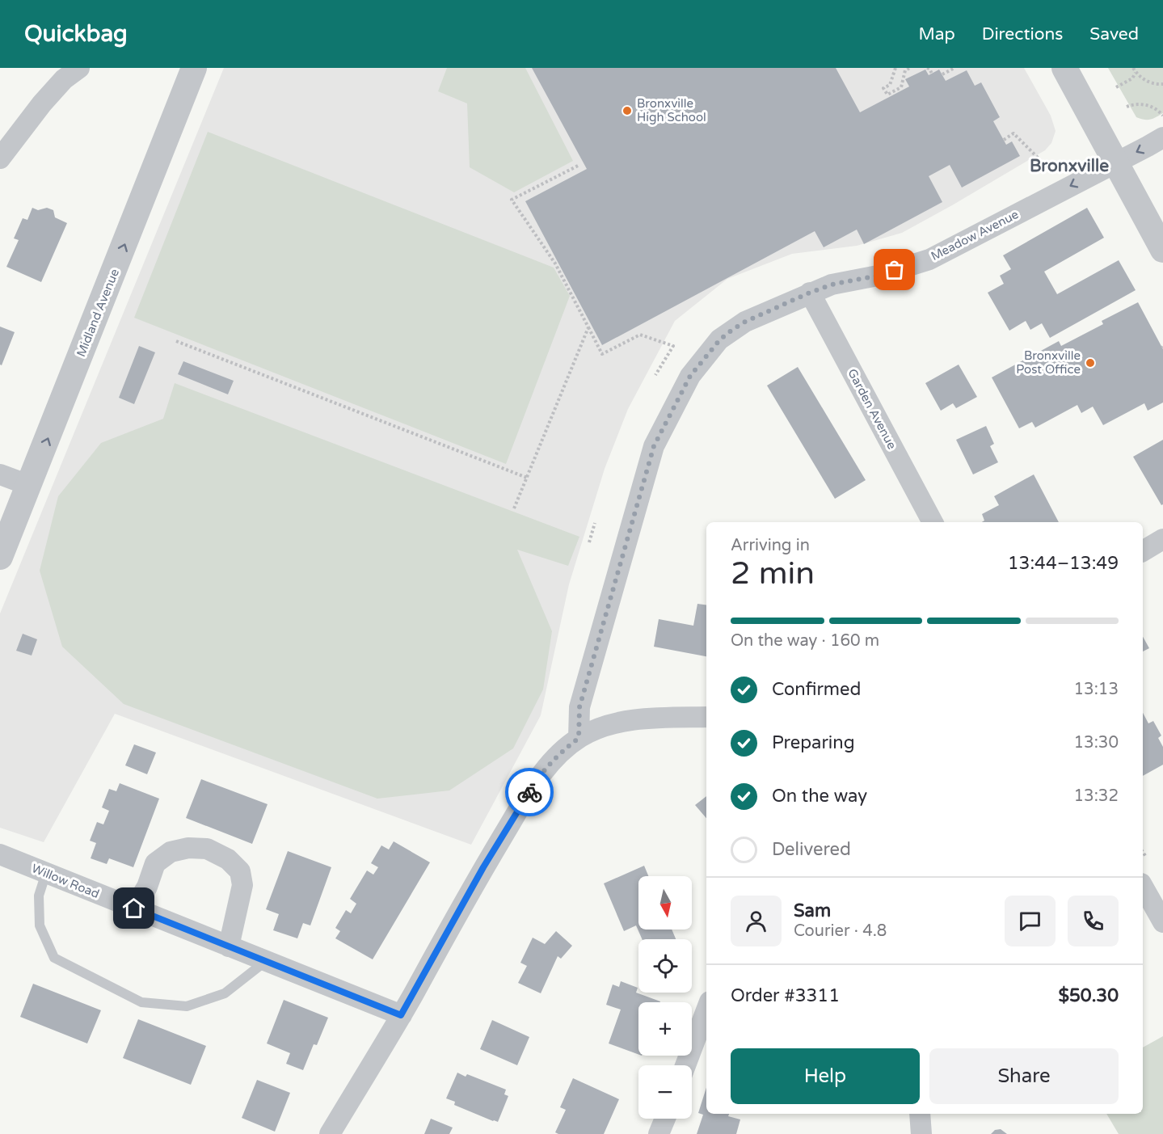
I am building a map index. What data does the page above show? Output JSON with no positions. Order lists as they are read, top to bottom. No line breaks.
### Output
{"streets":{"street":["Meadow Avenue","Midland Avenue","Garden Avenue","Willow Road"]},"crossings":[["Meadow Avenue","Garden Avenue"]],"one_way":["Meadow Avenue"],"districts":["Bronxville"],"places":["Bronxville High School","Bronxville Post Office"],"north":"bottom","page":{"header":"Quickbag","nav":["Map","Directions","Saved"],"heading":["2 min","Arriving in","13:44–13:49"],"panel":["Sam","Courier · 4.8","Order #3311","$50.30"],"bar":"On the way · 160 m","list":[["Confirmed","13:13"],["Preparing","13:30"],["On the way","13:32"],"Delivered"],"map_buttons":["+","−"],"buttons":["Help","Share"]}}
